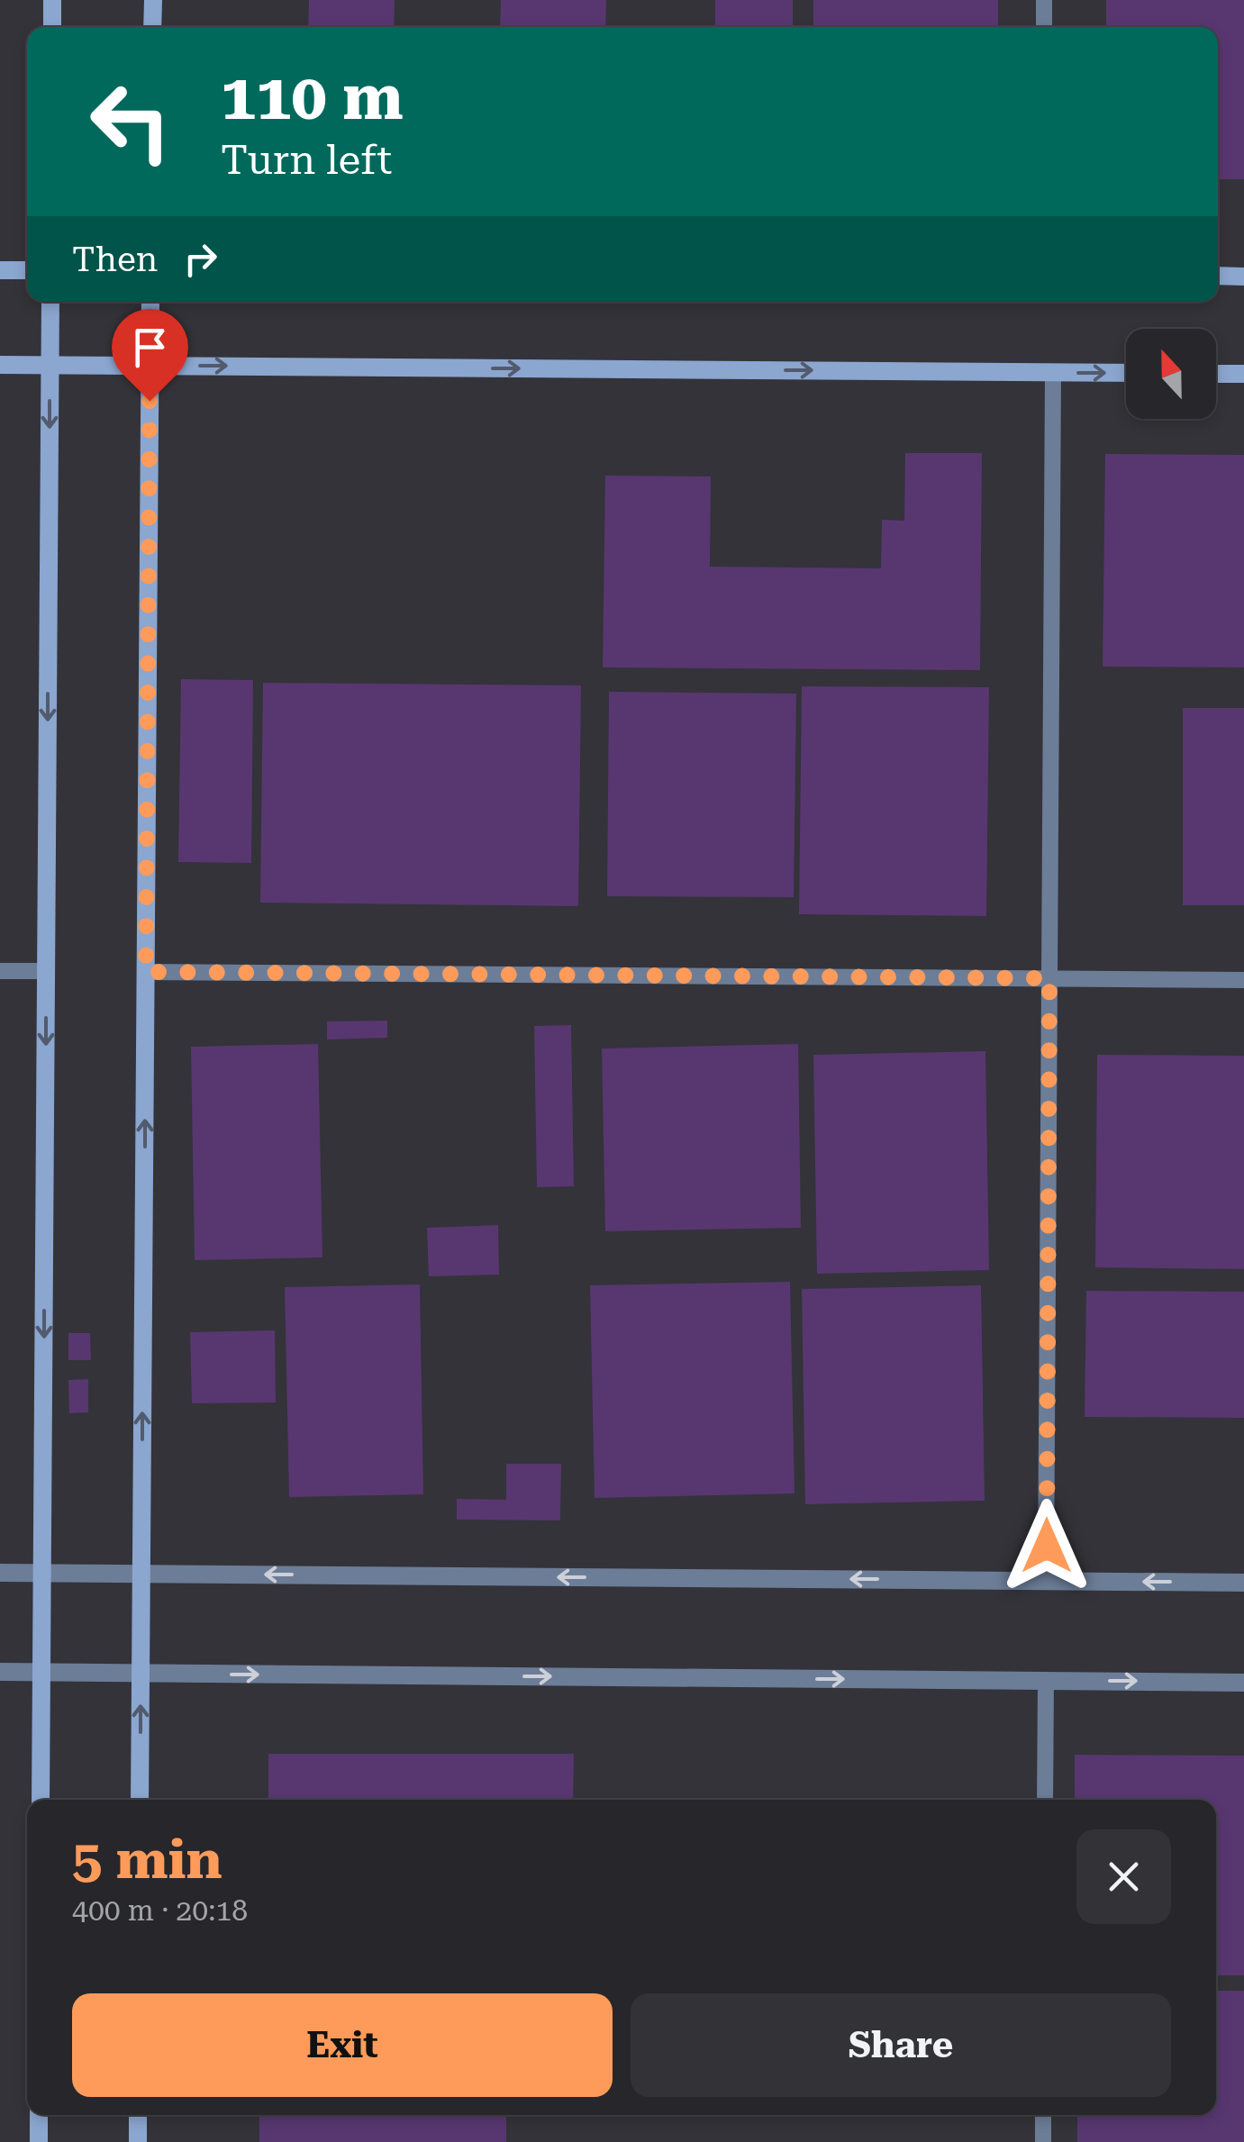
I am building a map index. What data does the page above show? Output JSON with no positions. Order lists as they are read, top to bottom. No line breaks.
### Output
{"north":"top","page":{"turn":["110 m","Turn left"],"then":"Then","heading":["5 min","400 m · 20:18"],"buttons":["Exit","Share"]}}
